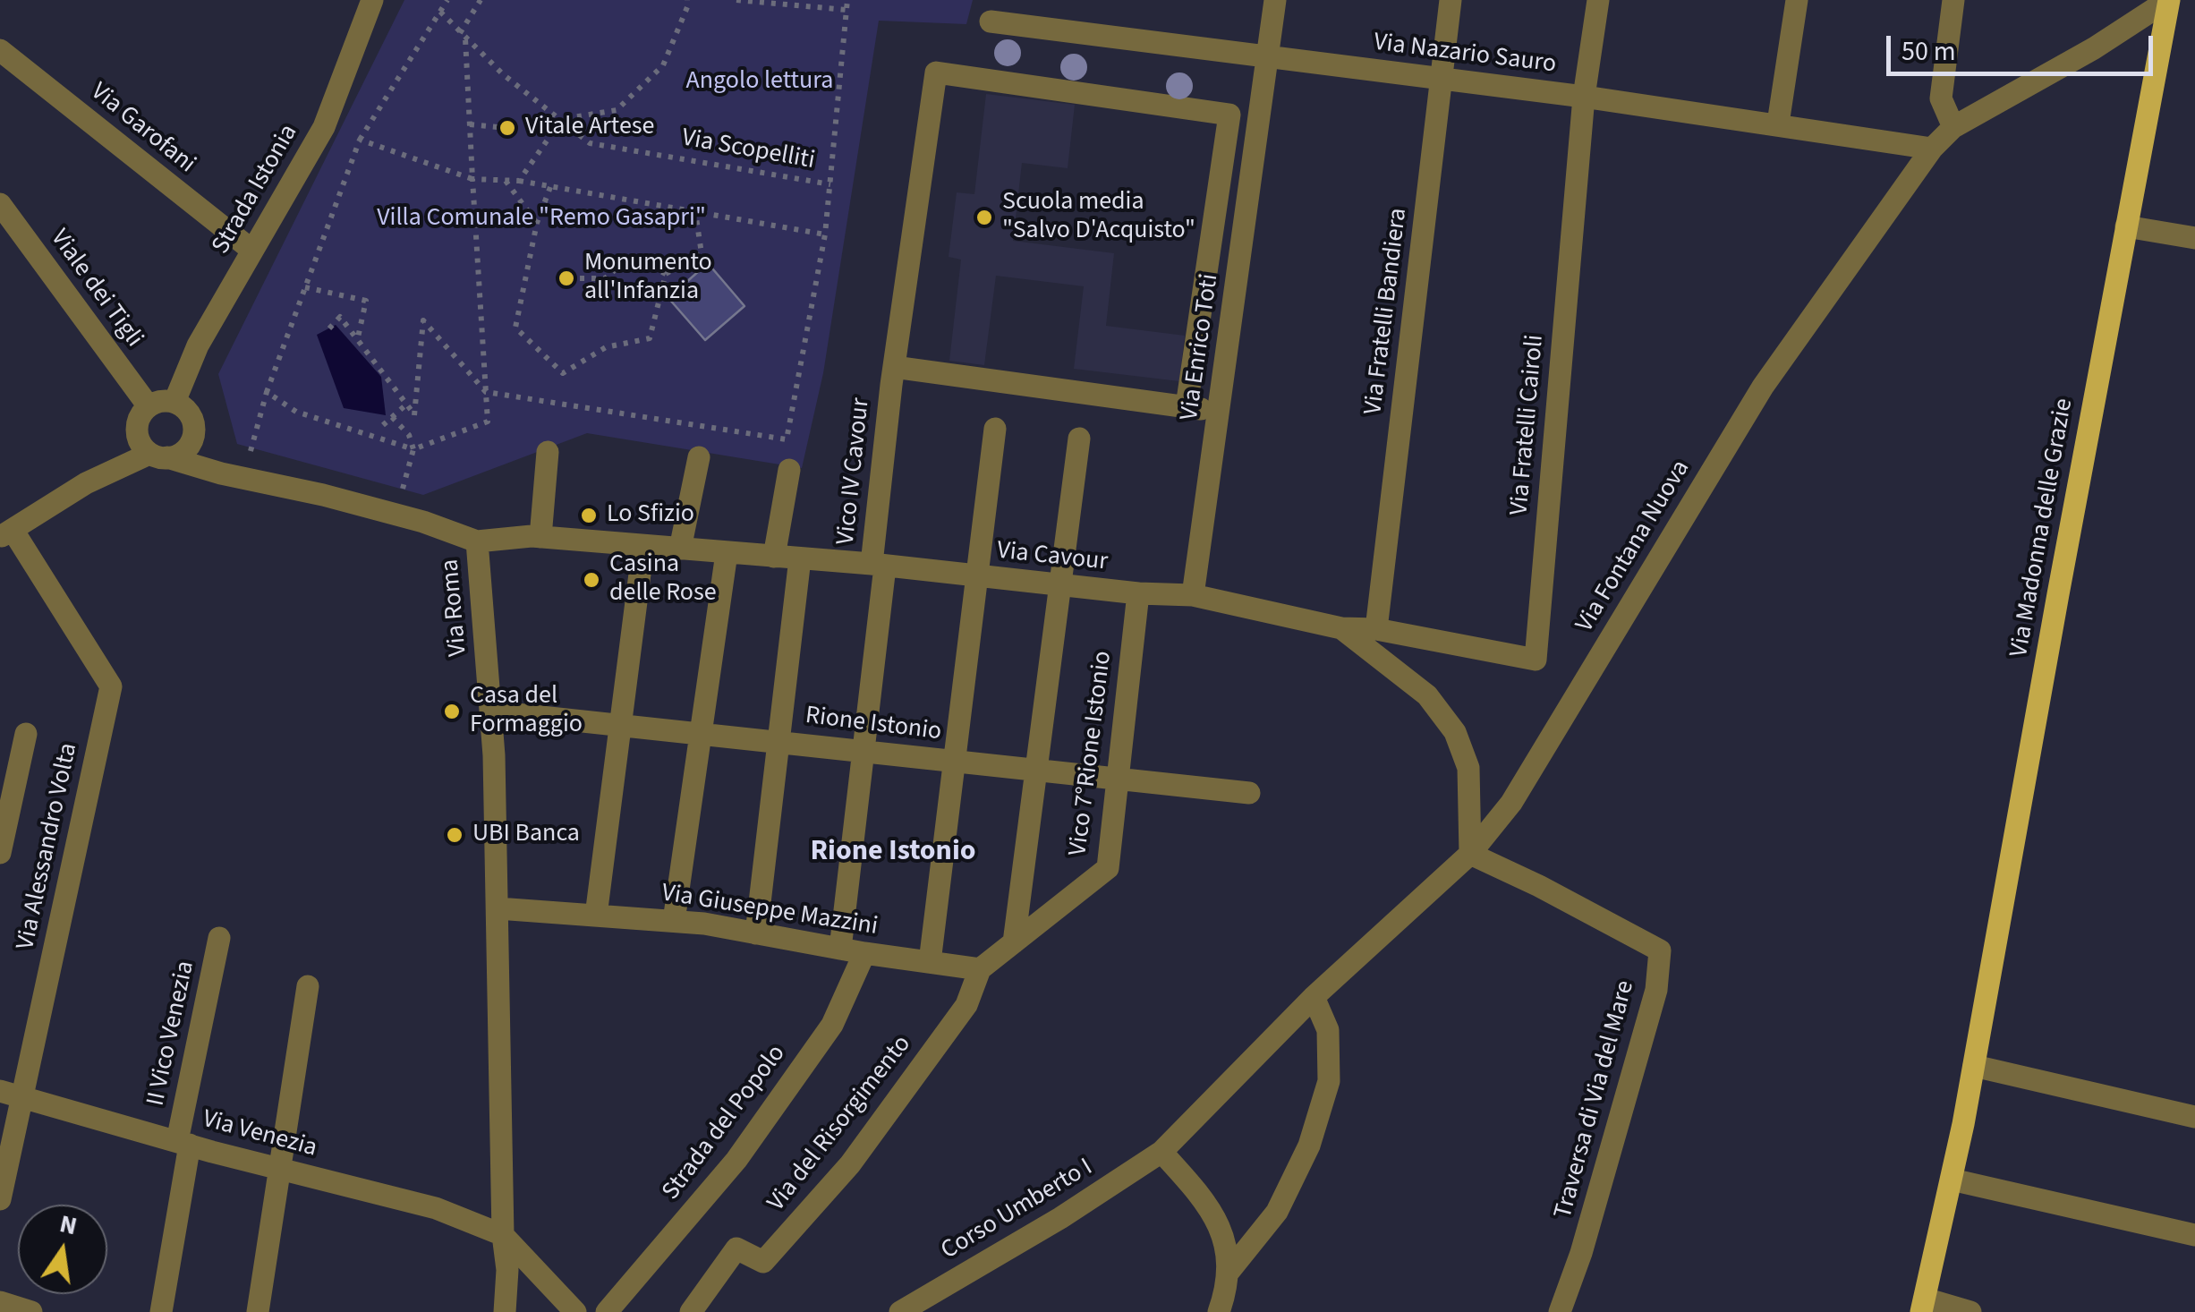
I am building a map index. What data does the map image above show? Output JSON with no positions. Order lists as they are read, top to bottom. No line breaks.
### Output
{"streets":{"main road":["Via Madonna delle Grazie"],"street":["Via Nazario Sauro","Via Garofani","Strada Istonia","Viale dei Tigli","Via Fratelli Bandiera","Via Enrico Toti","Via Fratelli Cairoli","Vico IV Cavour","Via Fontana Nuova","Via Cavour","Via Roma","Rione Istonio","Vico 7°Rione Istonio","Via Alessandro Volta","Via Giuseppe Mazzini","II Vico Venezia","Traversa di Via del Mare","Strada del Popolo","Via del Risorgimento","Via Venezia","Corso Umberto I"],"path":["Via Scopelliti"]},"crossings":[["Via Nazario Sauro","Via Fratelli Bandiera"],["Via Nazario Sauro","Via Enrico Toti"],["Via Nazario Sauro","Via Fratelli Cairoli"],["Via Nazario Sauro","Via Fontana Nuova"],["Via Garofani","Strada Istonia"],["Strada Istonia","Viale dei Tigli"],["Strada Istonia","Via Roma"],["Viale dei Tigli","Via Roma"],["Via Fratelli Bandiera","Via Fratelli Cairoli"],["Via Enrico Toti","Via Cavour"],["Via Fratelli Cairoli","Via Cavour"],["Vico IV Cavour","Via Cavour"],["Vico IV Cavour","Rione Istonio"],["Vico IV Cavour","Via Giuseppe Mazzini"],["Via Madonna delle Grazie","Via Fontana Nuova"],["Via Fontana Nuova","Via Cavour"],["Via Fontana Nuova","Traversa di Via del Mare"],["Via Fontana Nuova","Corso Umberto I"],["Via Cavour","Via Roma"],["Via Cavour","Vico 7°Rione Istonio"],["Via Cavour","Traversa di Via del Mare"],["Via Roma","Rione Istonio"],["Via Roma","Via Giuseppe Mazzini"],["Via Roma","Via Venezia"],["Rione Istonio","Vico 7°Rione Istonio"],["Vico 7°Rione Istonio","Via Giuseppe Mazzini"],["Vico 7°Rione Istonio","Via del Risorgimento"],["Via Alessandro Volta","Via Venezia"],["Via Giuseppe Mazzini","Strada del Popolo"],["Via Giuseppe Mazzini","Via del Risorgimento"],["II Vico Venezia","Via Venezia"]],"districts":["Rione Istonio"],"parks":["Angolo lettura","Villa Comunale \"Remo Gasapri\""],"places":["Vitale Artese","Scuola media \"Salvo D'Acquisto\"","Monumento all'Infanzia","Lo Sfizio","Casina delle Rose","Casa del Formaggio","UBI Banca"],"scale_bar":"50 m","north":"top"}
